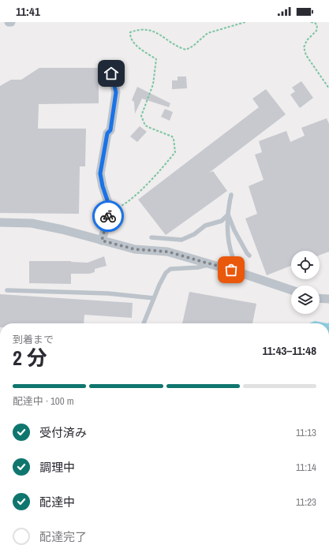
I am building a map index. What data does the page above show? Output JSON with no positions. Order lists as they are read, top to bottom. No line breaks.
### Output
{"page":{"status":"11:41","heading":["2 分","到着まで","11:43–11:48"],"bar":"配達中 · 100 m","list":[["受付済み","11:13"],["調理中","11:14"],["配達中","11:23"],"配達完了"]}}
